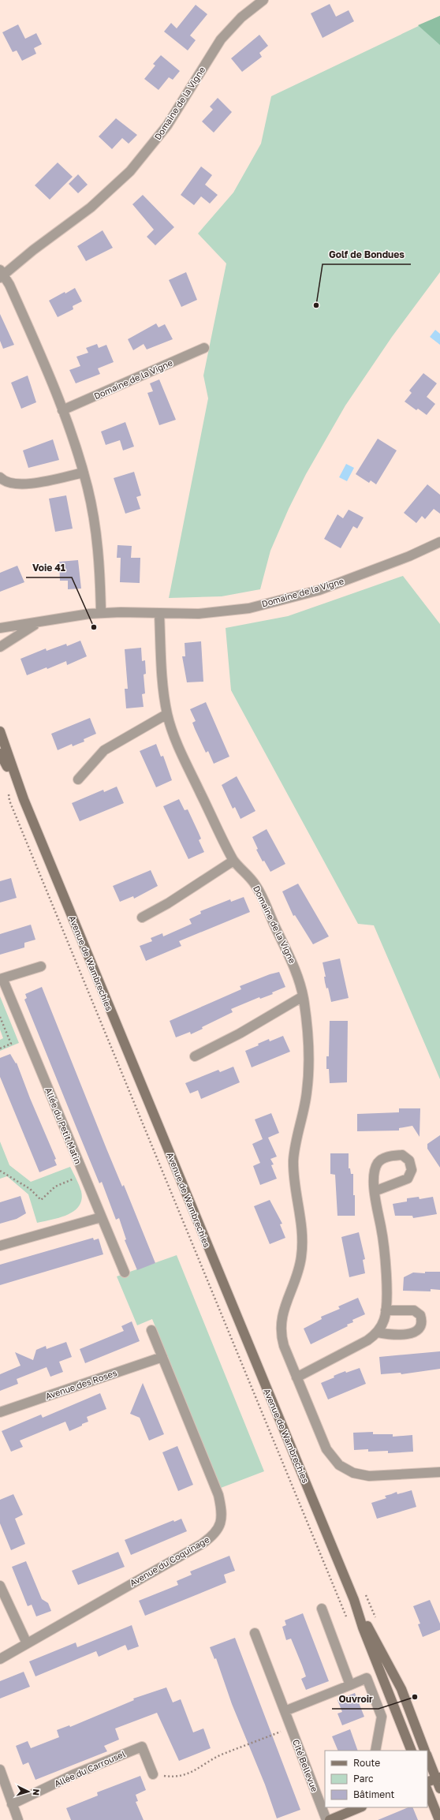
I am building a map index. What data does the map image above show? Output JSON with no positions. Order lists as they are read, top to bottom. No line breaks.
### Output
{"streets":{"main road":["Avenue de Wambrechies"],"street":["Domaine de la Vigne","Allée du Petit Matin","Avenue des Roses","Avenue du Coquinage","Cité Bellevue","Allée du Carrousel"]},"crossings":[["Avenue des Roses","Avenue du Coquinage"]],"places":["Golf de Bondues","Voie 41","Ouvroir"],"legend":["Route","Parc","Bâtiment"],"north":"right"}
